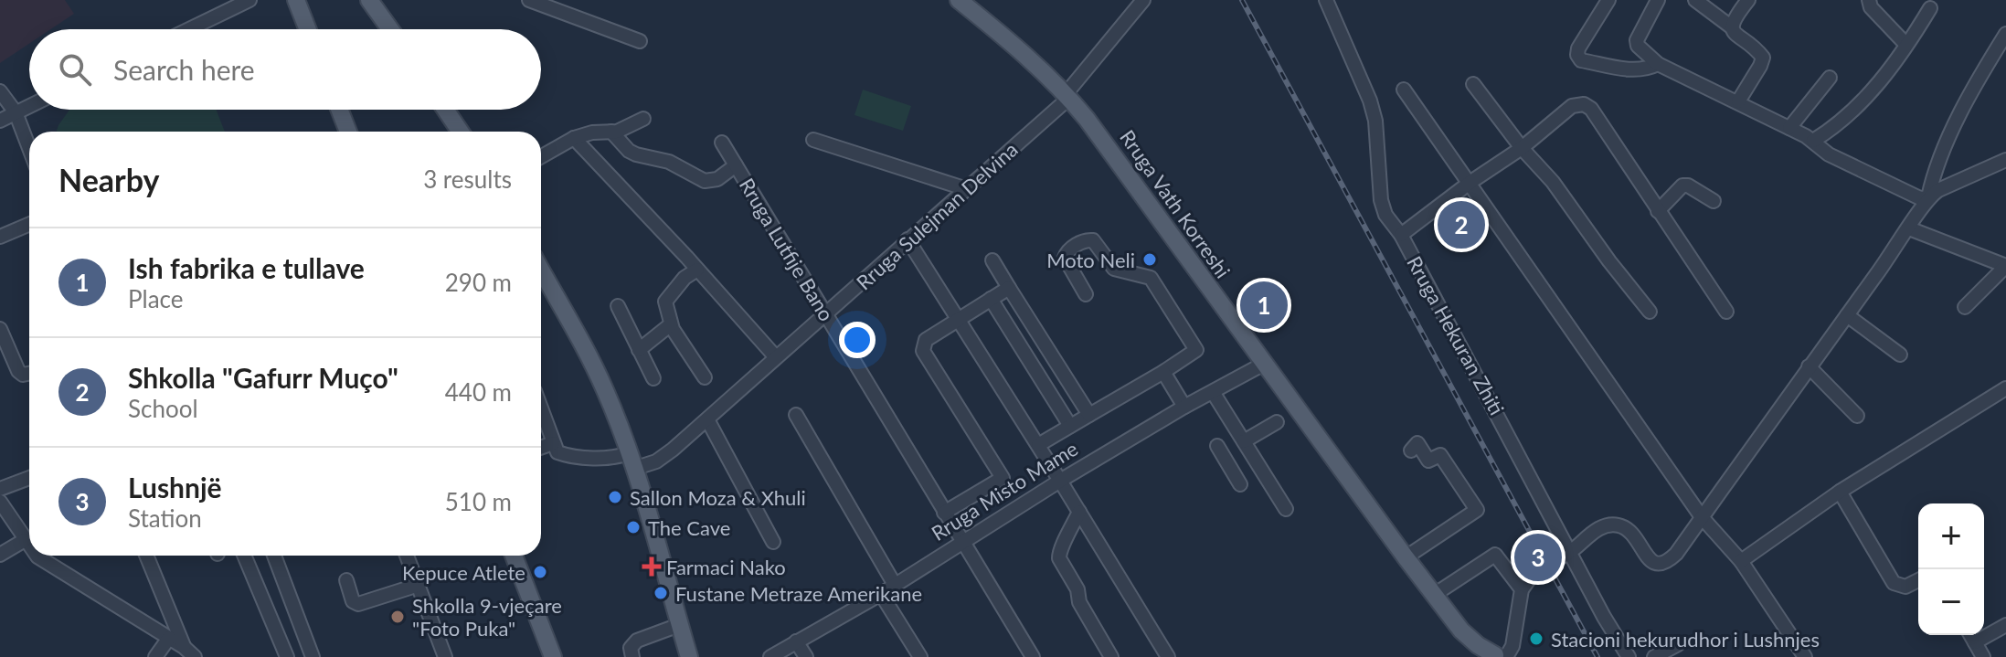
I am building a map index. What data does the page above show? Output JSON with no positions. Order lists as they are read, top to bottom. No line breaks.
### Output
{"streets":{"main road":["Rruga Vath Korreshi"],"street":["Rruga Sulejman Delvina","Rruga Lutfije Bano","Rruga Hekuran Zhiti","Rruga Misto Mame"]},"crossings":[["Rruga Vath Korreshi","Rruga Sulejman Delvina"],["Rruga Vath Korreshi","Rruga Misto Mame"],["Rruga Sulejman Delvina","Rruga Lutfije Bano"],["Rruga Lutfije Bano","Rruga Misto Mame"]],"places":{"other":["Moto Neli","Sallon Moza & Xhuli","The Cave","Kepuce Atlete","Fustane Metraze Amerikane","Shkolla 9-vjeçare \"Foto Puka\"","Stacioni hekurudhor i Lushnjes"],"health":["Farmaci Nako"]},"page":{"search":"Search here","heading":["Nearby","3 results"],"pins":["2","1","3"],"list":[{"mark":"1","name":"Ish fabrika e tullave","note":"Place","value":"290 m"},{"mark":"2","name":"Shkolla \"Gafurr Muço\"","note":"School","value":"440 m"},{"mark":"3","name":"Lushnjë","note":"Station","value":"510 m"}],"map_buttons":["+","−"]}}
